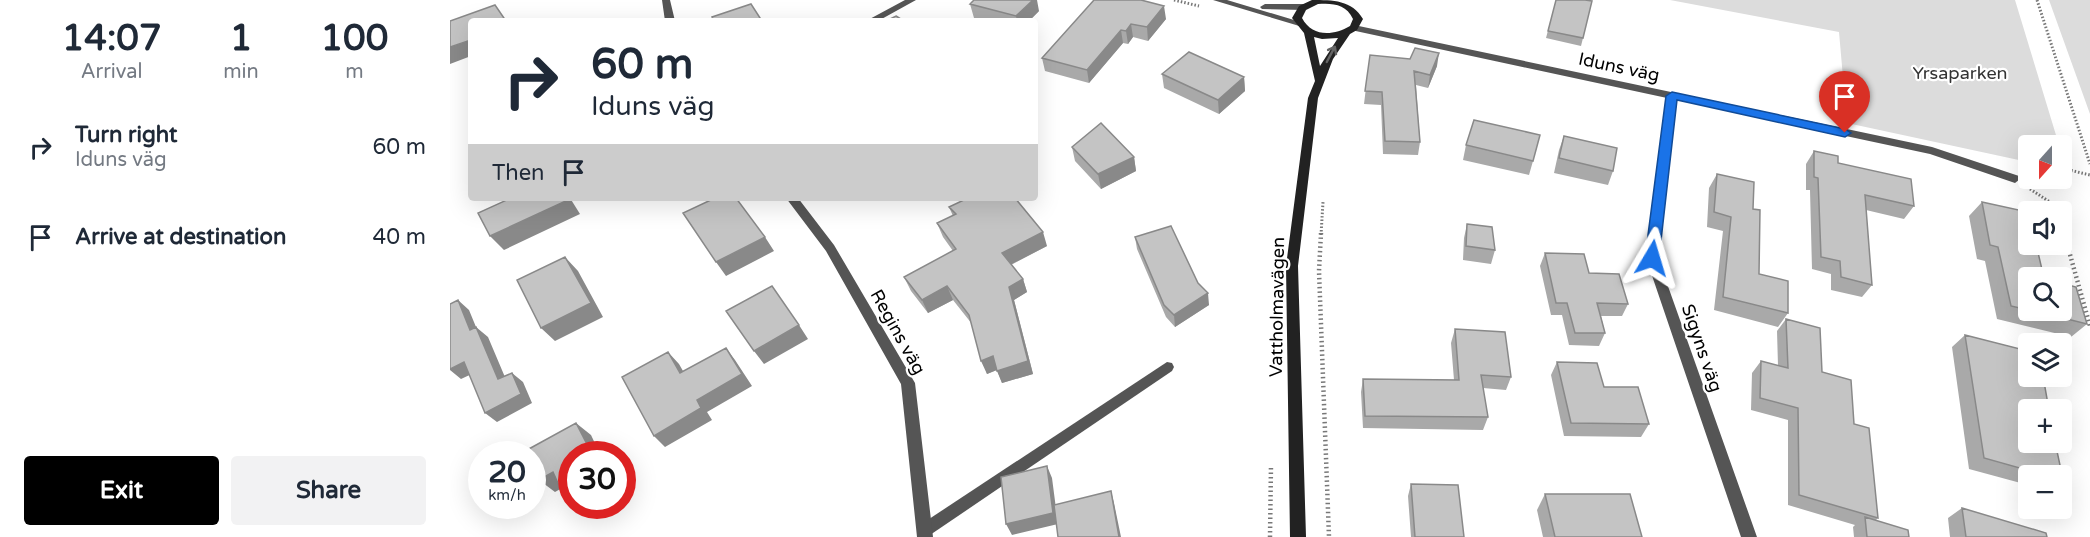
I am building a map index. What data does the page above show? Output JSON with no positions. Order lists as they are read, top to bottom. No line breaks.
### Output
{"streets":{"main road":["Vattholmavägen"],"street":["Iduns väg","Regins väg","Sigyns väg"]},"crossings":[["Iduns väg","Vattholmavägen"],["Iduns väg","Sigyns väg"]],"parks":["Yrsaparken"],"north":"bottom","page":{"eta":["14:07","Arrival","1","min","100","m"],"turn":["60 m","Iduns väg"],"list":[{"name":"Turn right","note":"Iduns väg","value":"60 m"},{"name":"Arrive at destination","value":"40 m"}],"map_buttons":["+","−"],"then":"Then","speed":"20 km/h","limit":"30","buttons":["Exit","Share"]}}
